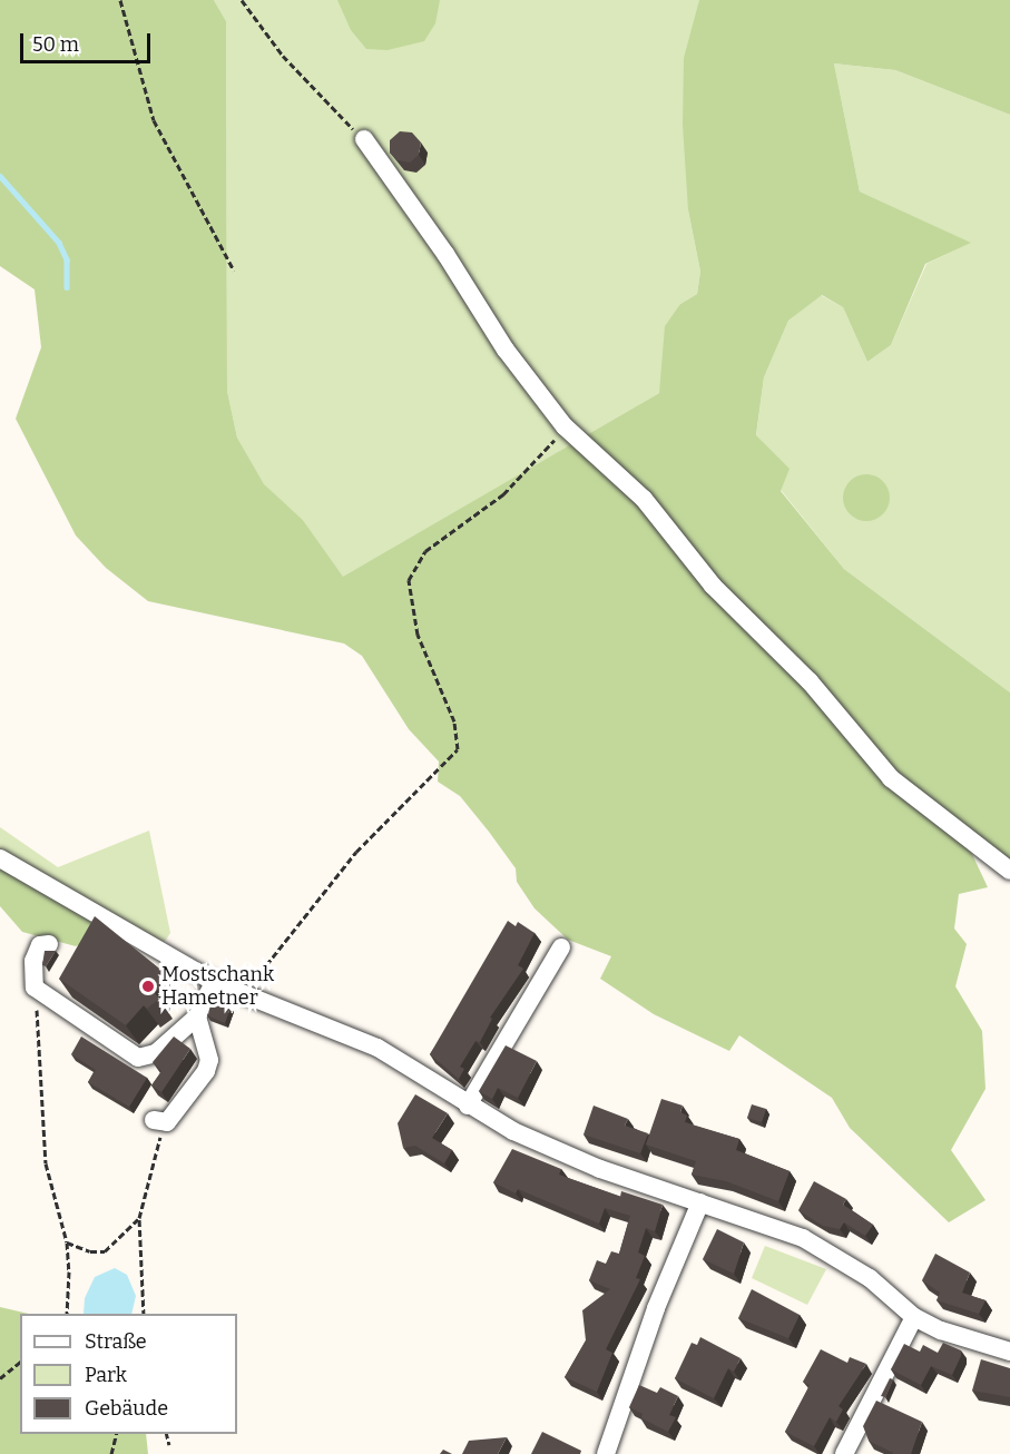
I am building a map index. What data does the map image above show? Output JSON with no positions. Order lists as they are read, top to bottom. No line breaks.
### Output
{"places":["Mostschank Hametner"],"legend":["Straße","Park","Gebäude"],"scale_bar":"50 m"}
